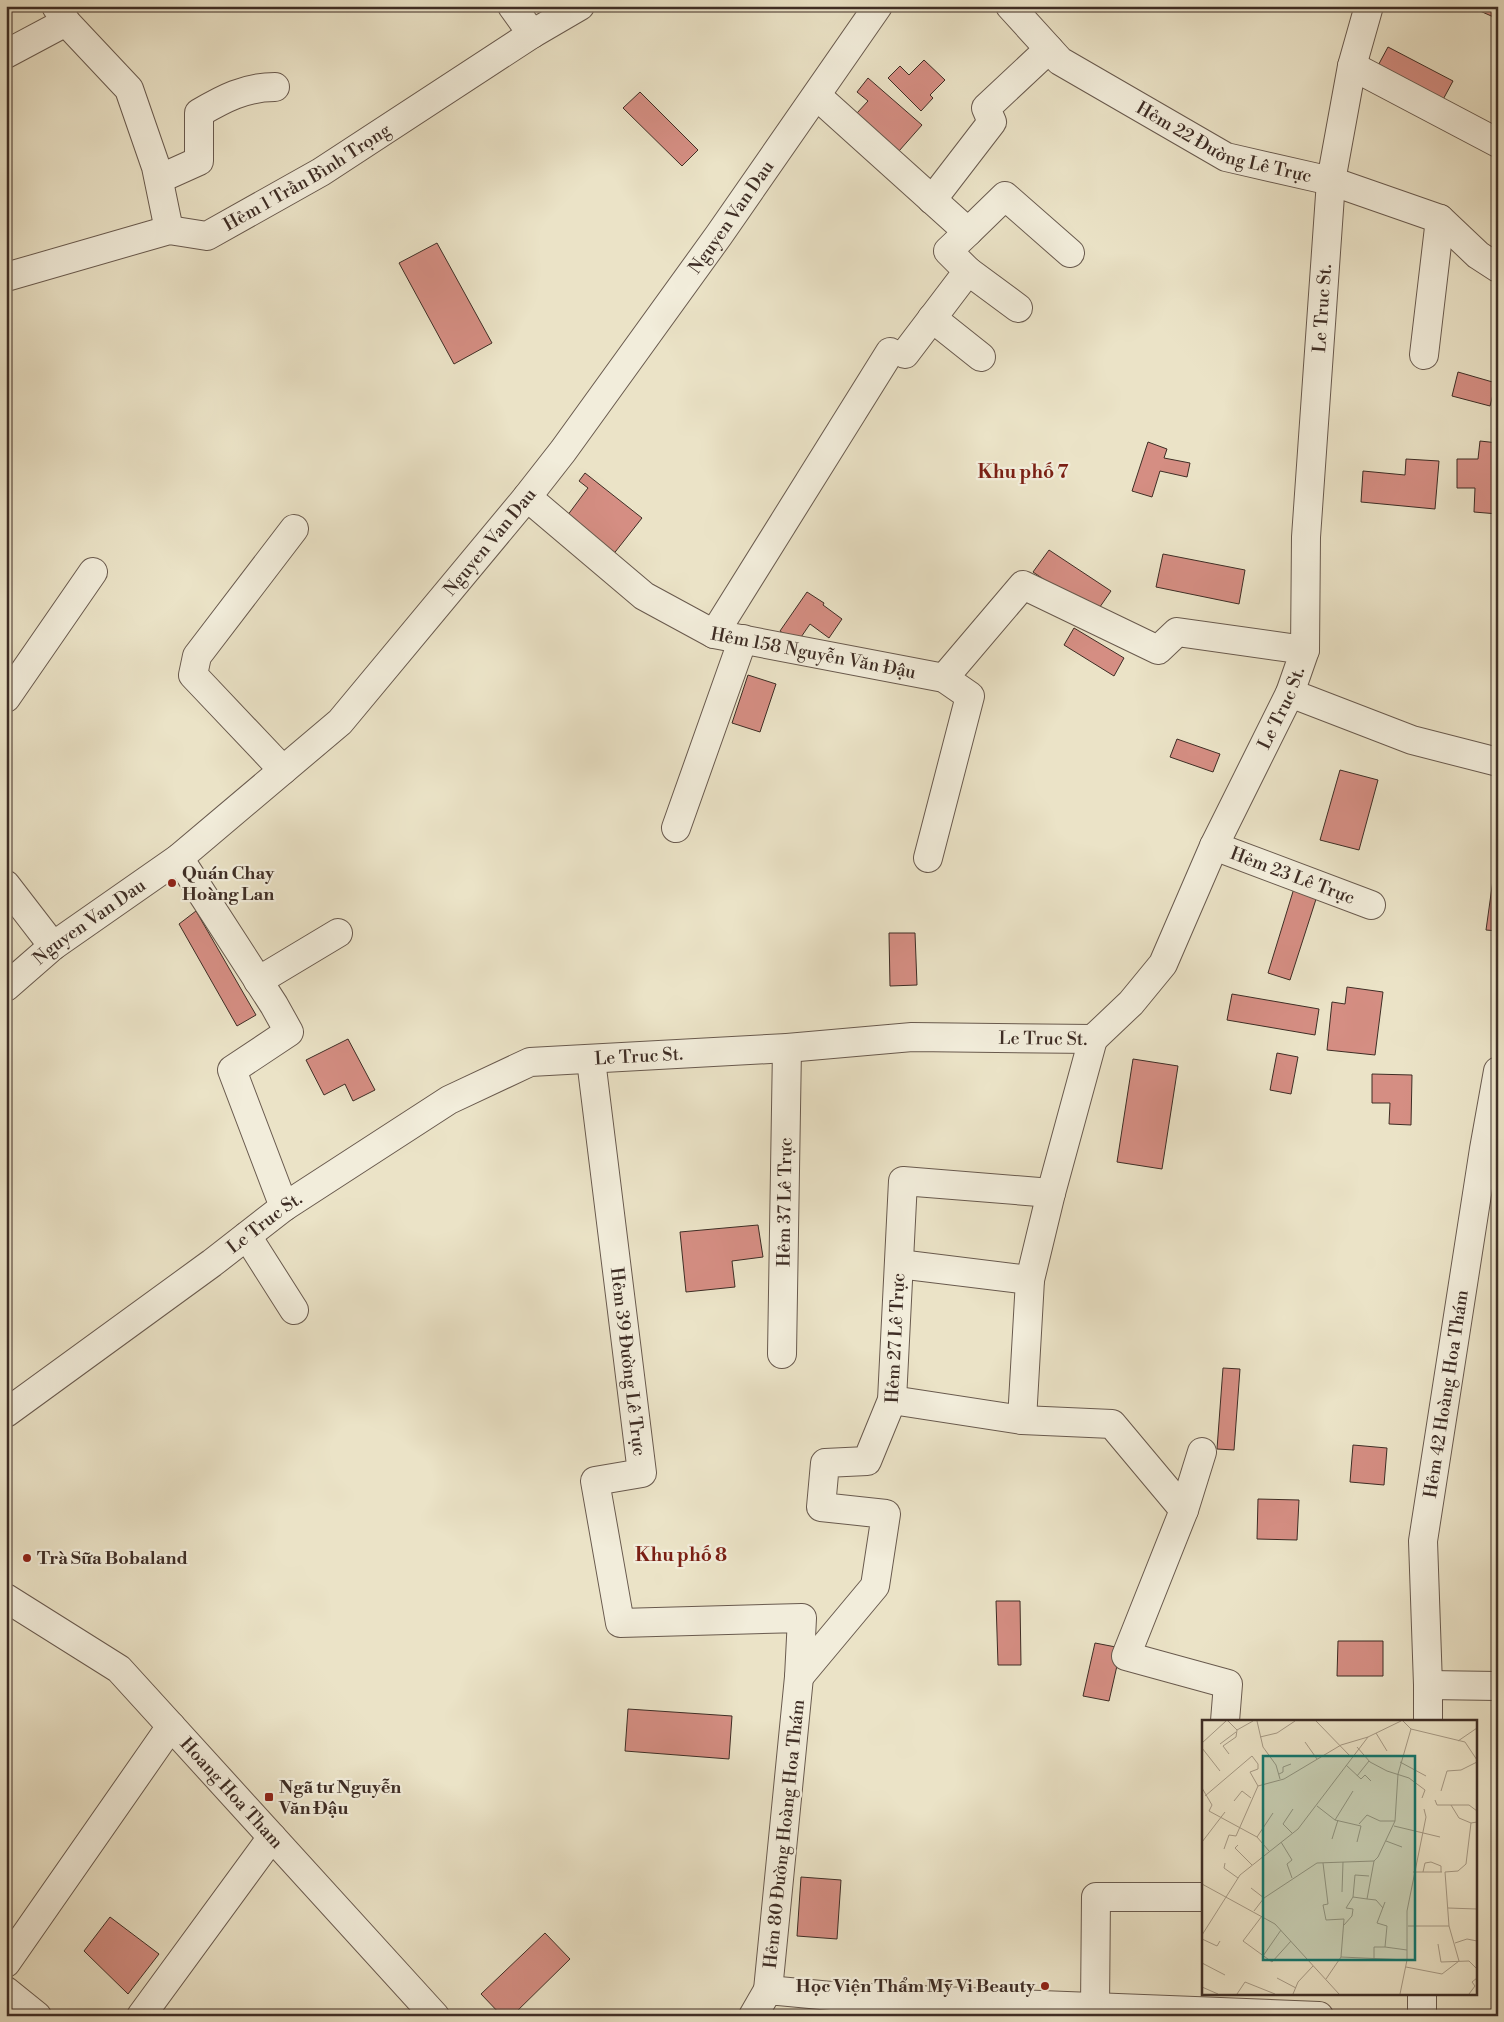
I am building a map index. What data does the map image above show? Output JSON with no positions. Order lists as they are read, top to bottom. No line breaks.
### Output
{"streets":{"street":["Hẻm 22 Đường Lê Trực","Hẻm 1 Trần Bình Trọng","Nguyen Van Dau","Le Truc St.","Hẻm 158 Nguyễn Văn Đậu","Hẻm 23 Lê Trực","Hẻm 37 Lê Trực","Hẻm 27 Lê Trực","Hẻm 39 Đường Lê Trực","Hẻm 42 Hoàng Hoa Thám","Hoang Hoa Tham","Hẻm 80 Đường Hoàng Hoa Thám"]},"crossings":[["Hẻm 22 Đường Lê Trực","Le Truc St."],["Nguyen Van Dau","Hẻm 158 Nguyễn Văn Đậu"],["Le Truc St.","Hẻm 23 Lê Trực"],["Le Truc St.","Hẻm 37 Lê Trực"],["Le Truc St.","Hẻm 39 Đường Lê Trực"],["Hẻm 27 Lê Trực","Hẻm 80 Đường Hoàng Hoa Thám"],["Hẻm 39 Đường Lê Trực","Hẻm 80 Đường Hoàng Hoa Thám"]],"districts":["Khu phố 7","Khu phố 8"],"places":{"other":["Quán Chay Hoàng Lan","Trà Sữa Bobaland","Học Viện Thẩm Mỹ Vi Beauty"],"transit":["Ngã tư Nguyễn Văn Đậu"]}}
